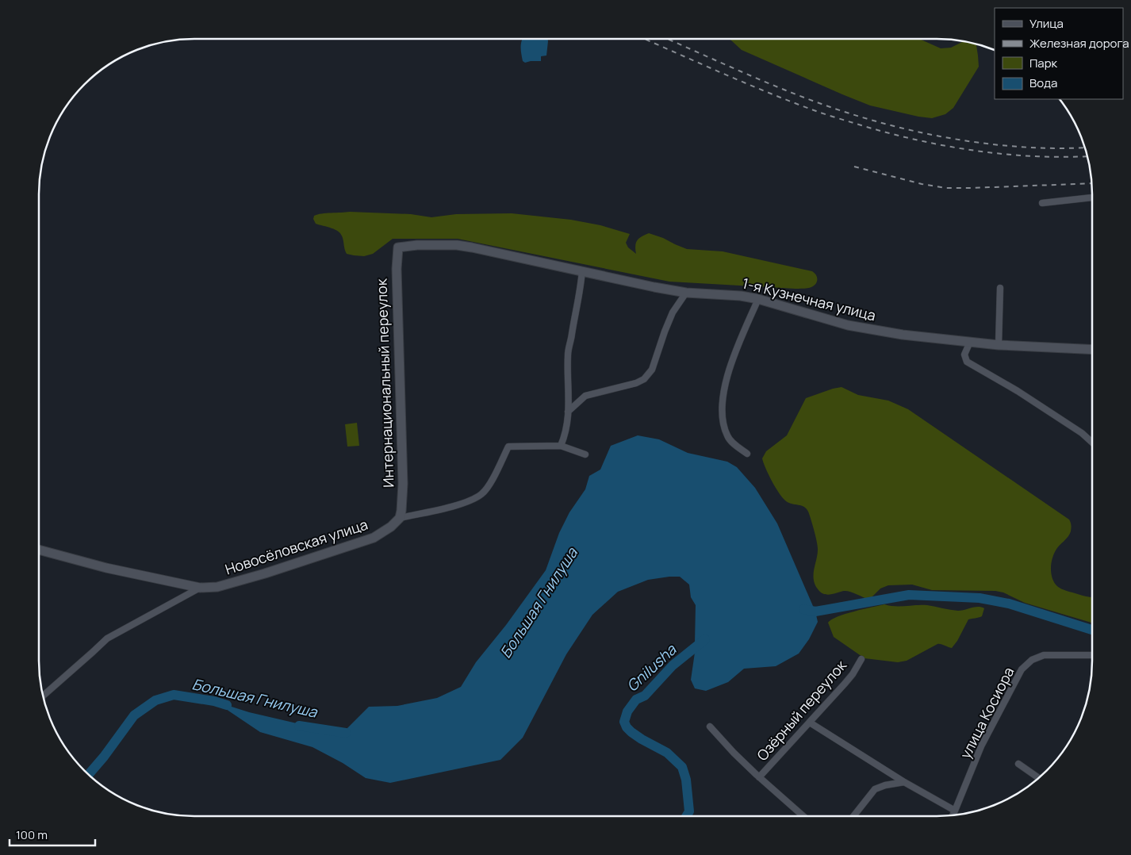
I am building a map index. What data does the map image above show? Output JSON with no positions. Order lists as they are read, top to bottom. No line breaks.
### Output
{"streets":{"street":["1-я Кузнечная улица","Интернациональный переулок","Новосёловская улица","Озёрный переулок","улица Косиора"]},"crossings":[["1-я Кузнечная улица","Интернациональный переулок"],["Интернациональный переулок","Новосёловская улица"]],"water":["Большая Гнилуша","Gnilusha"],"legend":["Улица","Железная дорога","Парк","Вода"],"scale_bar":"100 m"}
